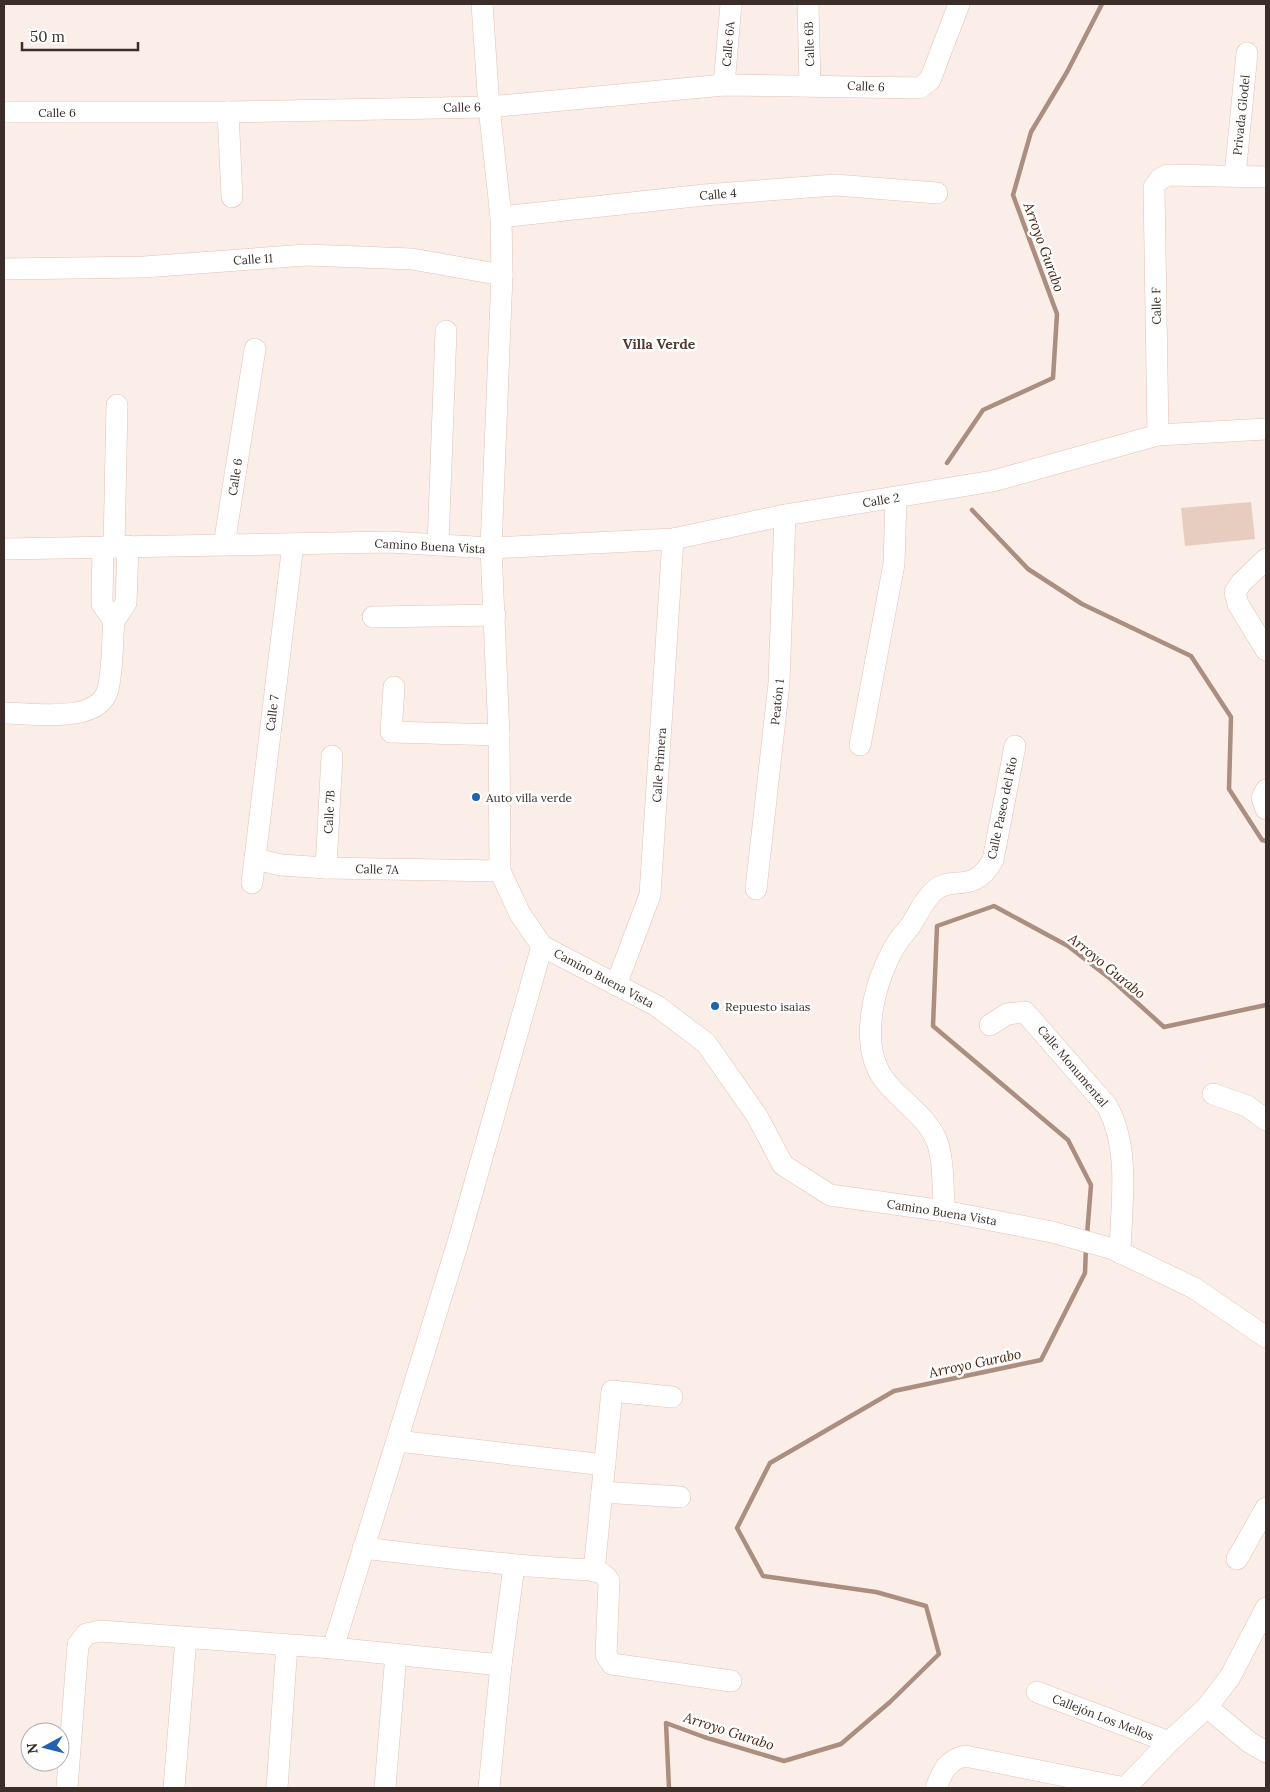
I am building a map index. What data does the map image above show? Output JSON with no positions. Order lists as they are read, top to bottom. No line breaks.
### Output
{"streets":{"street":["Calle 6A","Calle 6B","Calle 6","Privada Glodel","Calle 4","Calle 11","Calle F","Calle 2","Camino Buena Vista","Peatón 1","Calle 7","Calle Primera","Calle Paseo del Río","Calle 7B","Calle 7A","Calle Monumental","Callejón Los Mellos"]},"crossings":[["Calle 6A","Calle 6"],["Calle 6B","Calle 6"],["Calle 6","Camino Buena Vista"],["Privada Glodel","Calle F"],["Calle F","Calle 2"],["Calle 2","Camino Buena Vista"],["Calle 2","Peatón 1"],["Calle 2","Calle Primera"],["Camino Buena Vista","Calle 7"],["Camino Buena Vista","Calle Primera"],["Camino Buena Vista","Calle Paseo del Río"],["Camino Buena Vista","Calle 7A"],["Camino Buena Vista","Calle Monumental"],["Calle 7","Calle 7A"],["Calle 7B","Calle 7A"]],"districts":["Villa Verde"],"water":["Arroyo Gurabo"],"places":["Auto villa verde","Repuesto isaias"],"scale_bar":"50 m","north":"left"}
